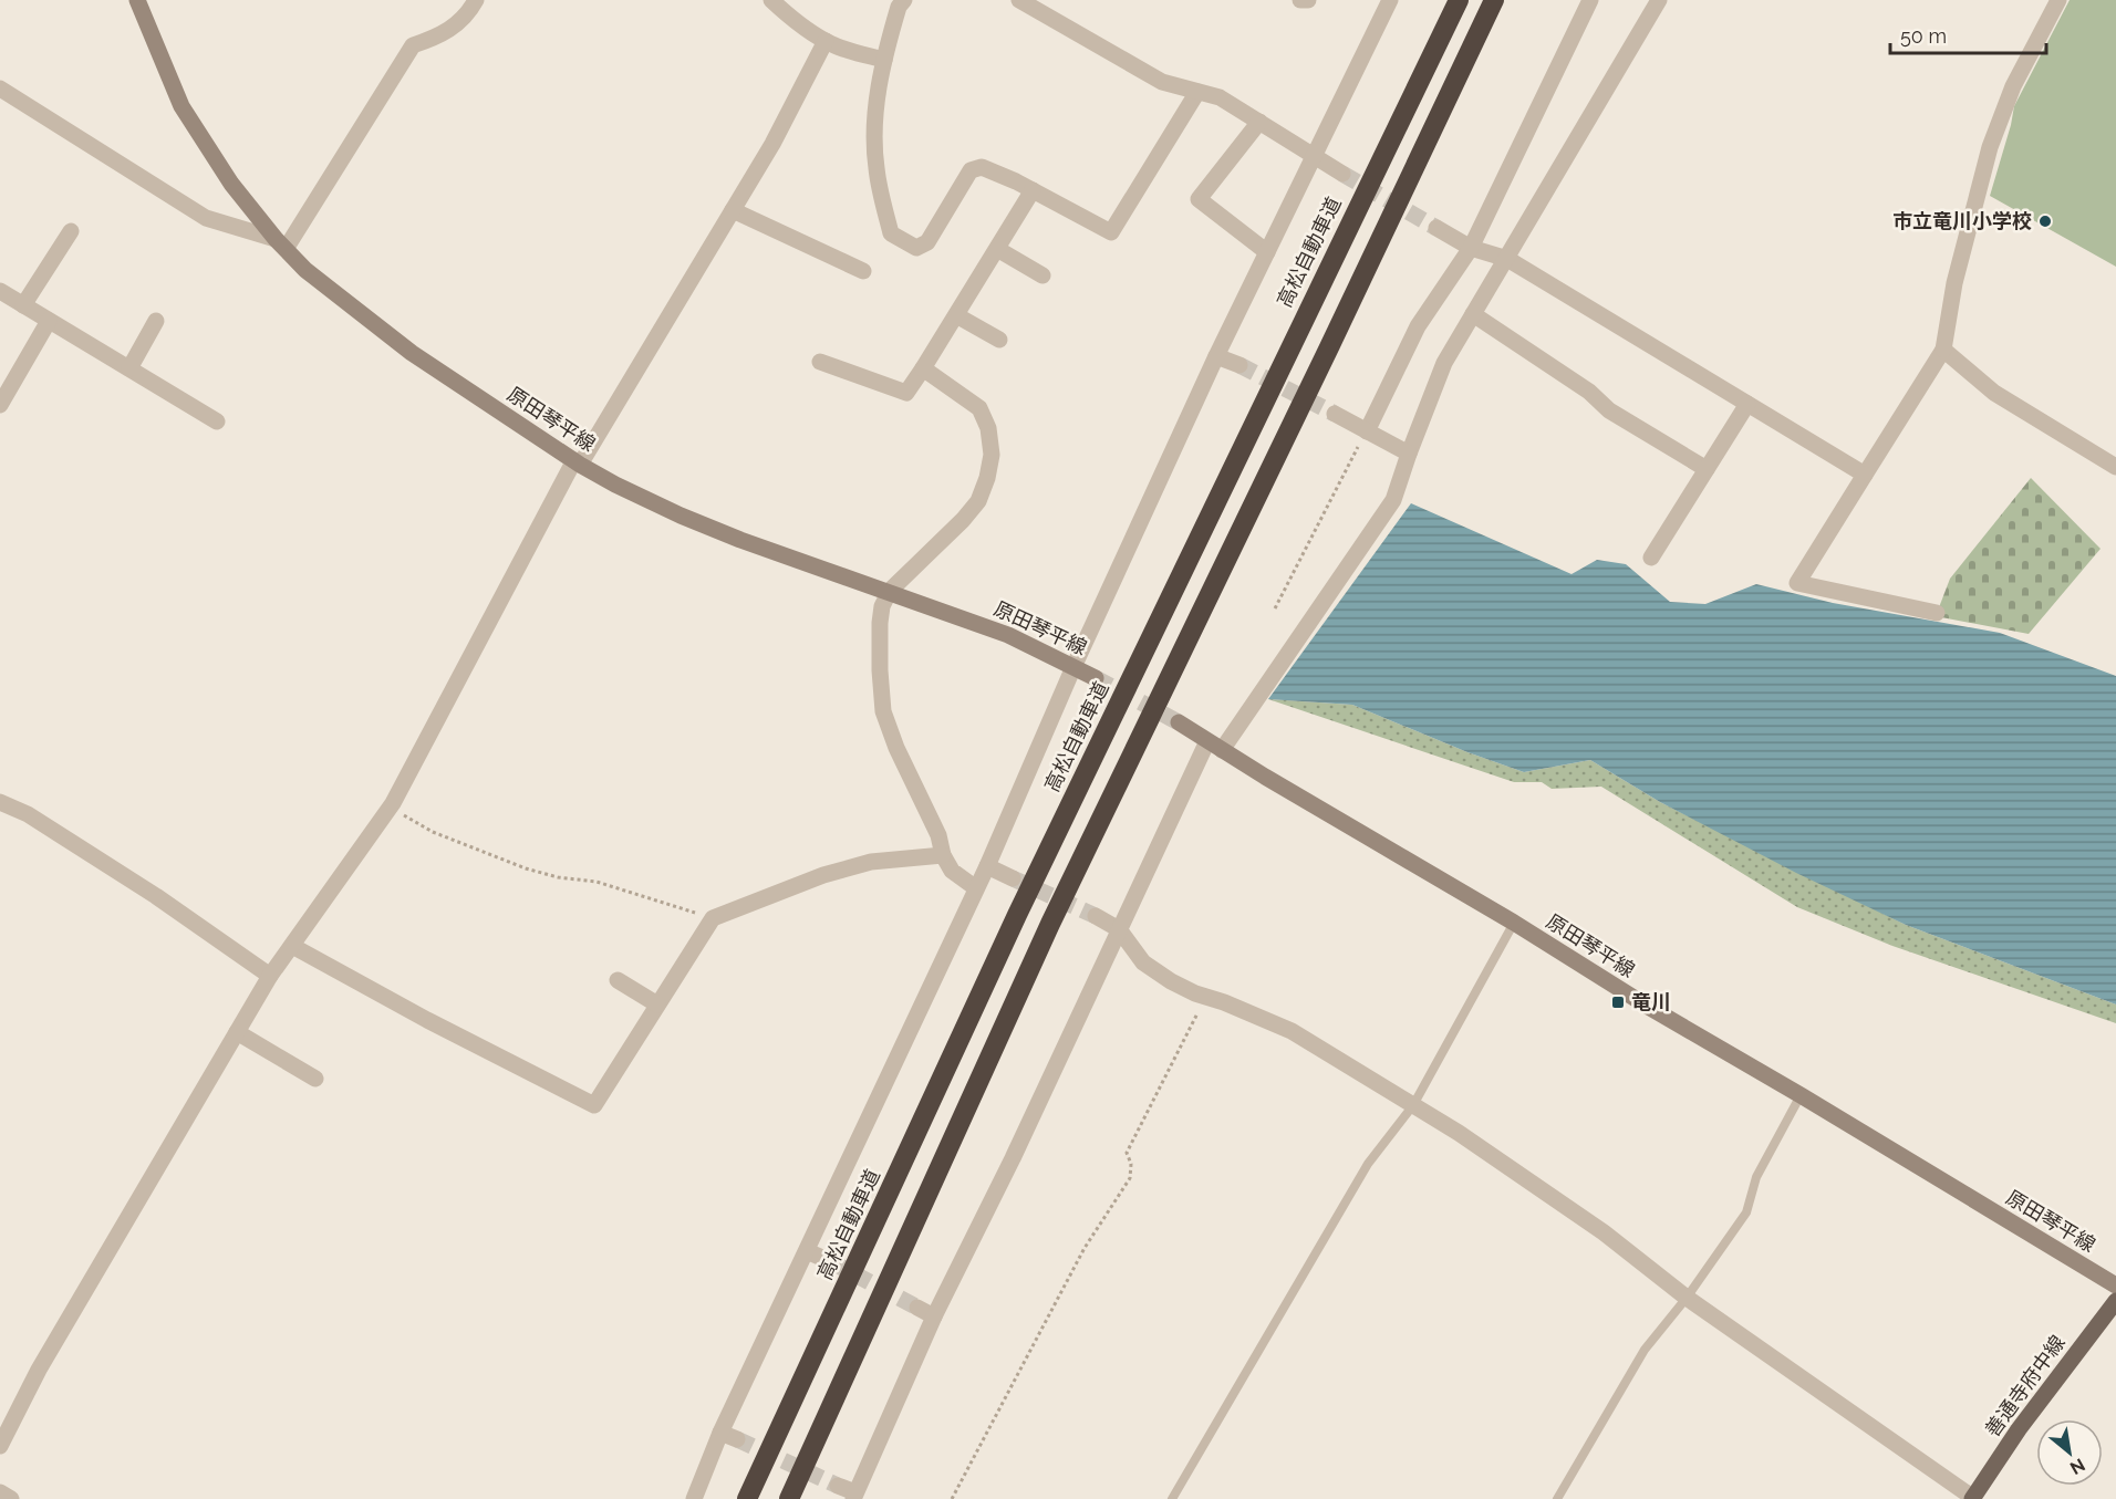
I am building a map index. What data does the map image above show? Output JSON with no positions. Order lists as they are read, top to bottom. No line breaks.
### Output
{"streets":{"highway":["高松自動車道"],"main road":["原田琴平線","善通寺府中線"]},"places":{"other":["市立竜川小学校"],"transit":["竜川"]},"scale_bar":"50 m","north":"bottom right"}
